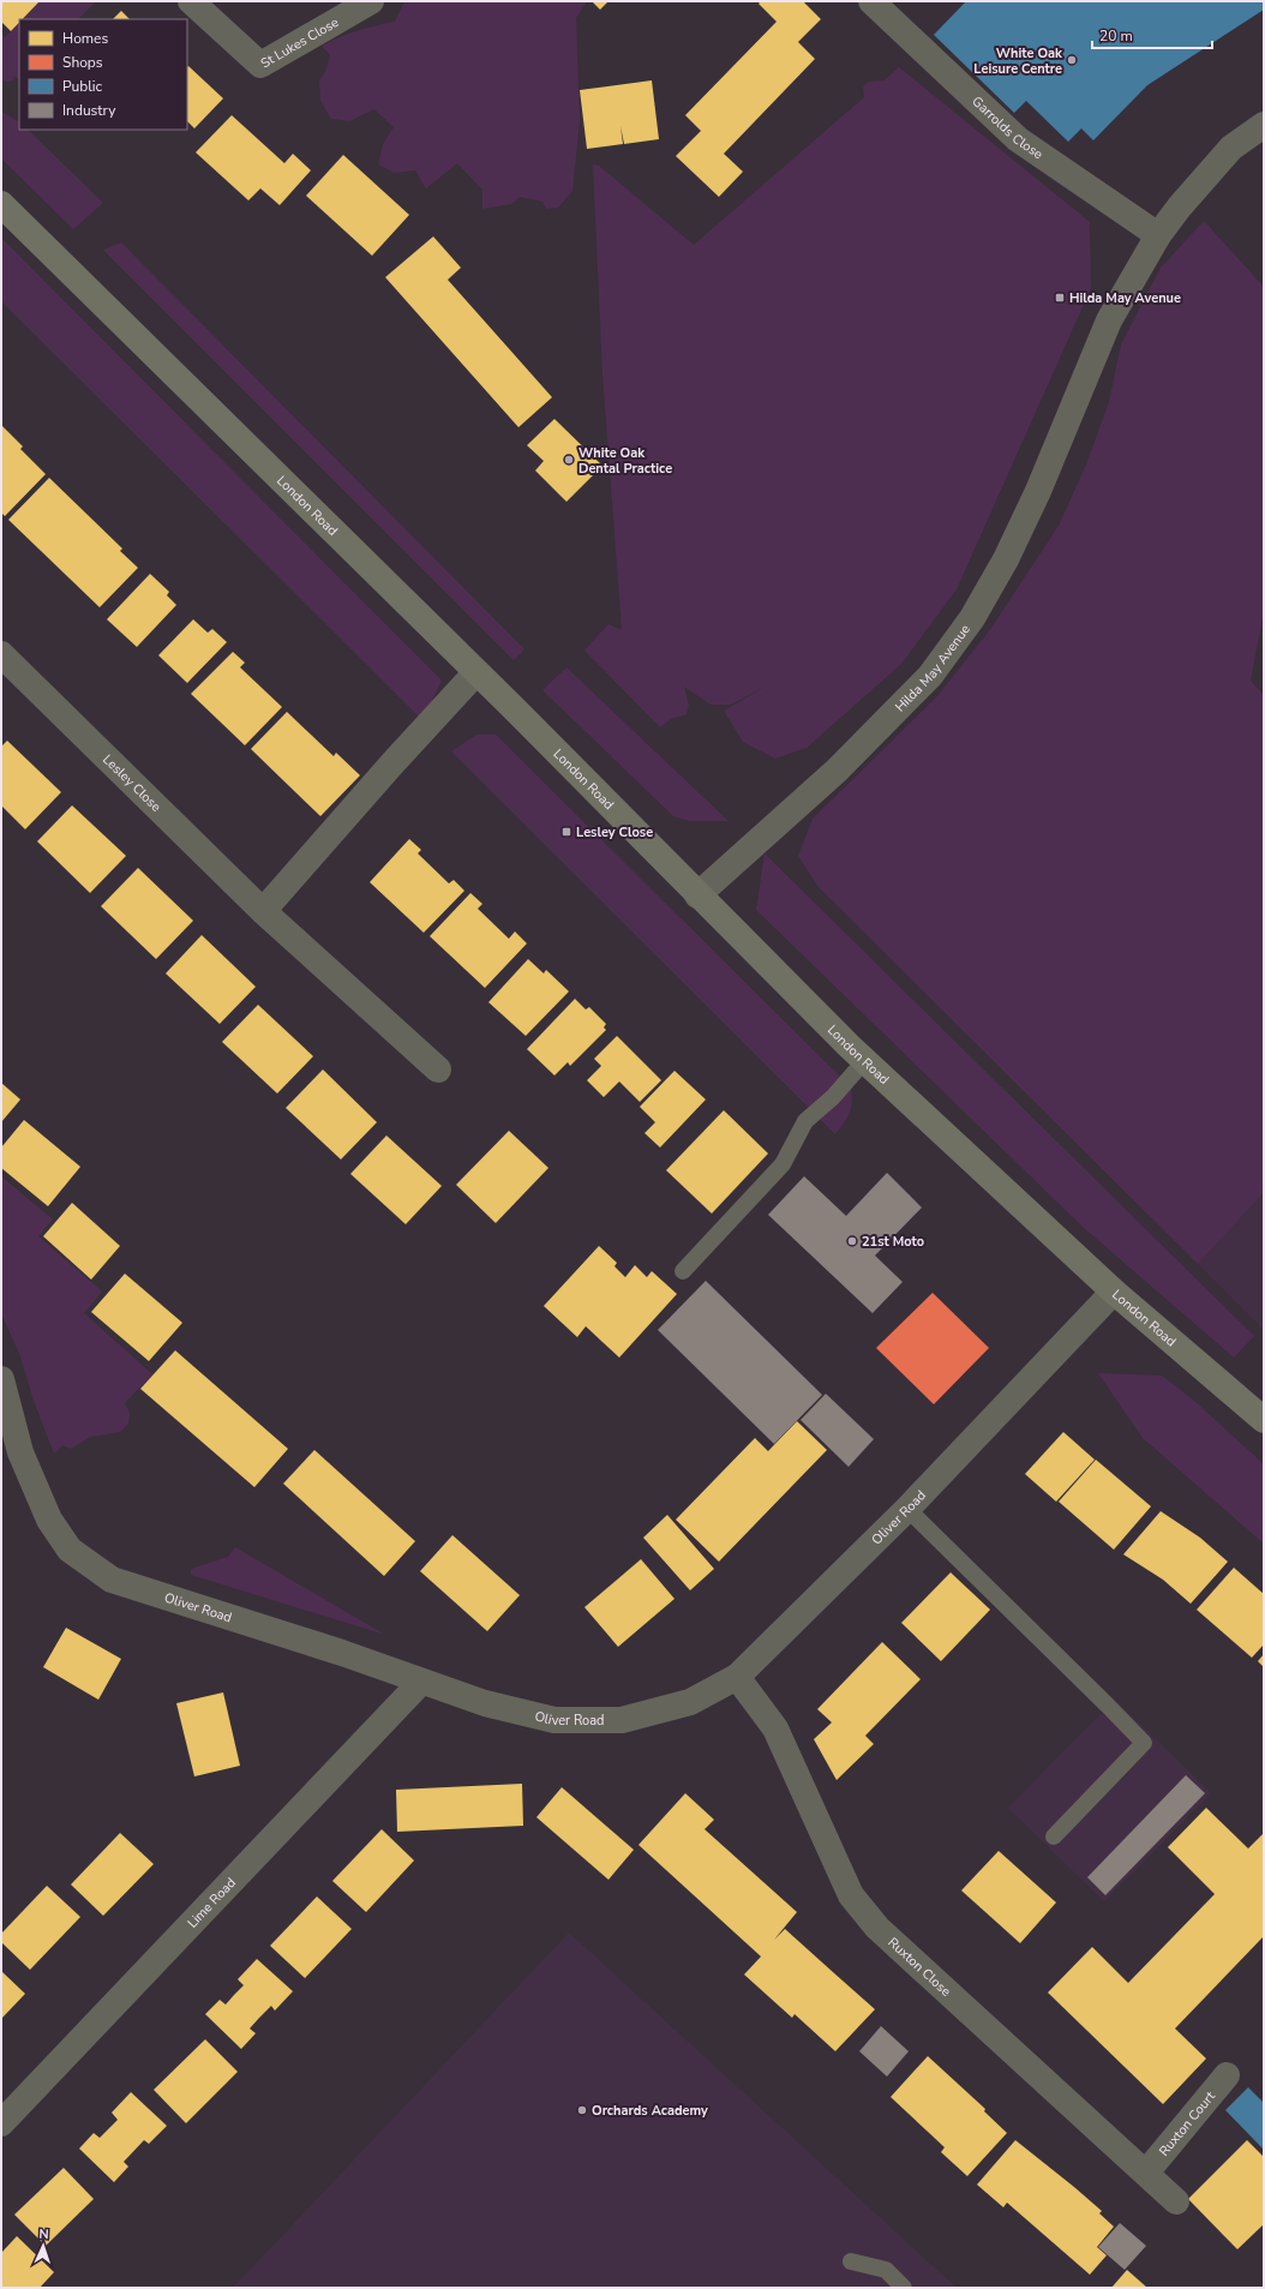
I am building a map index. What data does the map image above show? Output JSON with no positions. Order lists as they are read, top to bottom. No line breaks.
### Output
{"streets":{"main road":["London Road"],"street":["St Lukes Close","Garrolds Close","Hilda May Avenue","Lesley Close","Oliver Road","Lime Road","Ruxton Close","Ruxton Court"]},"crossings":[["Garrolds Close","Hilda May Avenue"],["London Road","Hilda May Avenue"],["London Road","Oliver Road"],["Oliver Road","Lime Road"],["Oliver Road","Ruxton Close"],["Ruxton Close","Ruxton Court"]],"places":{"other":["White Oak Leisure Centre","White Oak Dental Practice","21st Moto","Orchards Academy"],"transit":["Hilda May Avenue","Lesley Close"]},"legend":["Homes","Shops","Public","Industry"],"scale_bar":"20 m","north":"top"}
